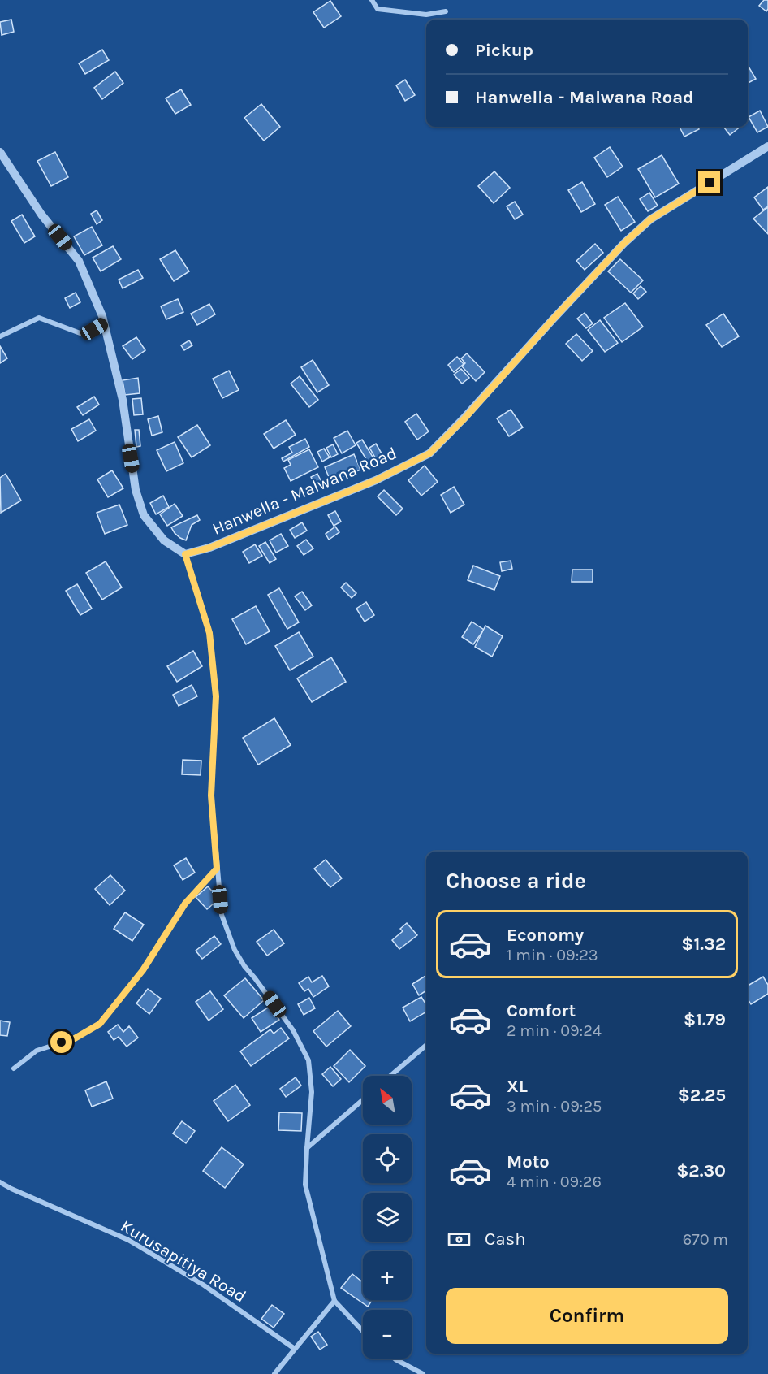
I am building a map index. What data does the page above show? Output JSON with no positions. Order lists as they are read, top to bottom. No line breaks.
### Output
{"streets":{"street":["Hanwella - Malwana Road","Kurusapitiya Road"]},"north":"top left","page":{"banner":["Pickup","Hanwella - Malwana Road"],"heading":"Choose a ride","list":[{"name":"Economy","note":"1 min · 09:23","value":"$1.32"},{"name":"Comfort","note":"2 min · 09:24","value":"$1.79"},{"name":"XL","note":"3 min · 09:25","value":"$2.25"},{"name":"Moto","note":"4 min · 09:26","value":"$2.30"}],"map_buttons":["+","−"],"pay":["Cash","670 m"],"buttons":"Confirm"}}
